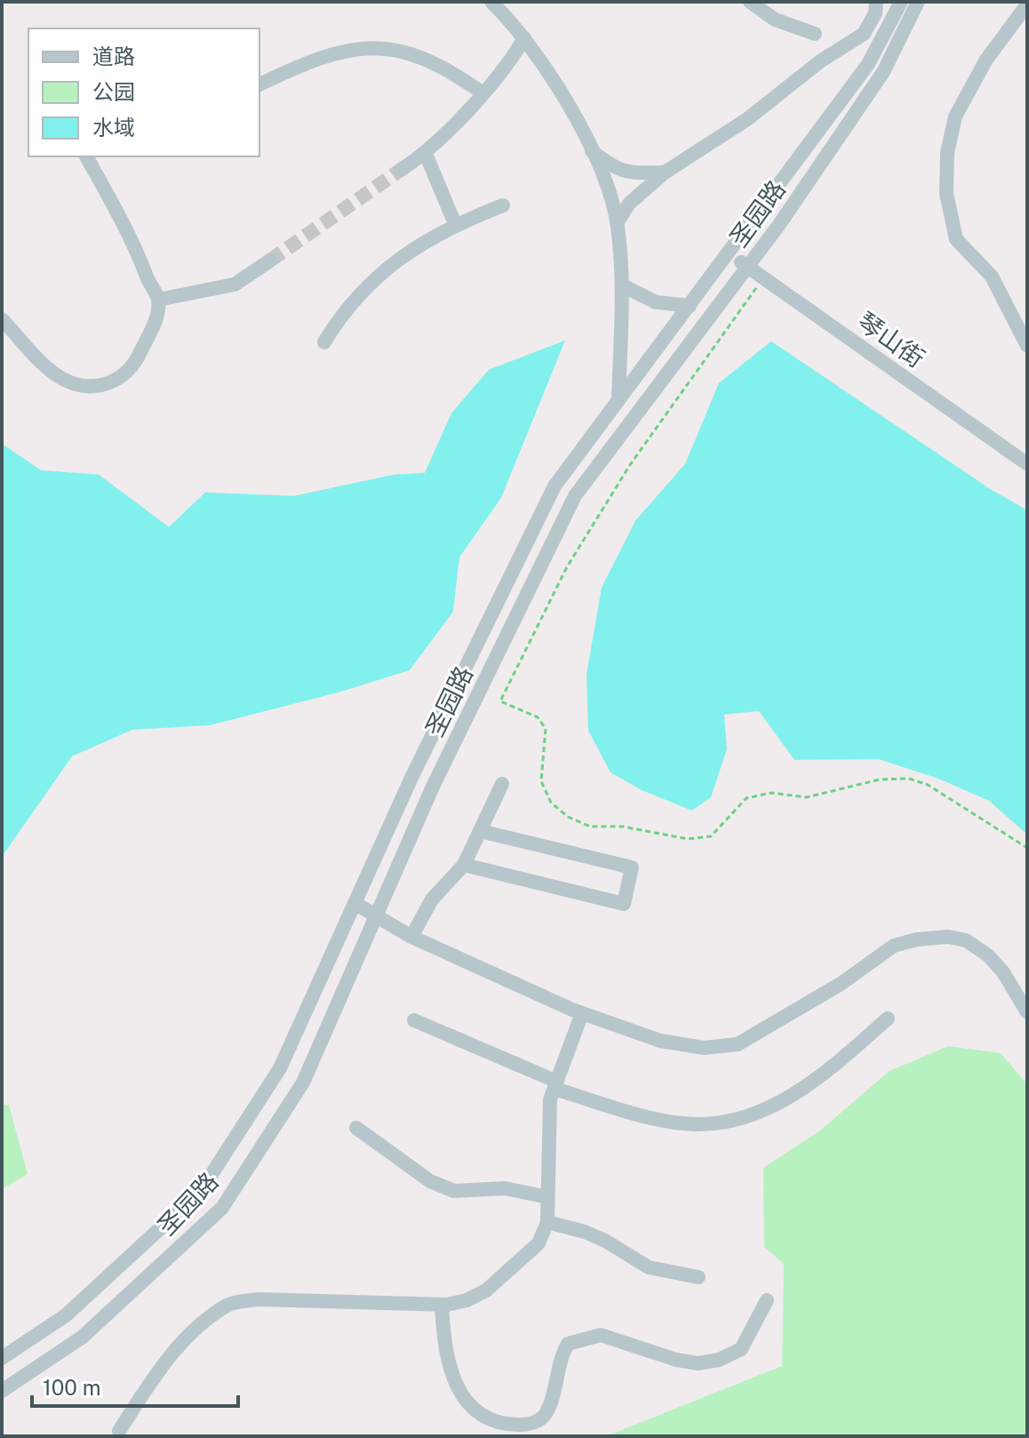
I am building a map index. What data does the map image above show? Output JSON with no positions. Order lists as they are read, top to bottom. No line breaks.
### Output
{"streets":{"street":["圣园路","琴山街"]},"crossings":[["圣园路","琴山街"]],"legend":["道路","公园","水域"],"scale_bar":"100 m"}
